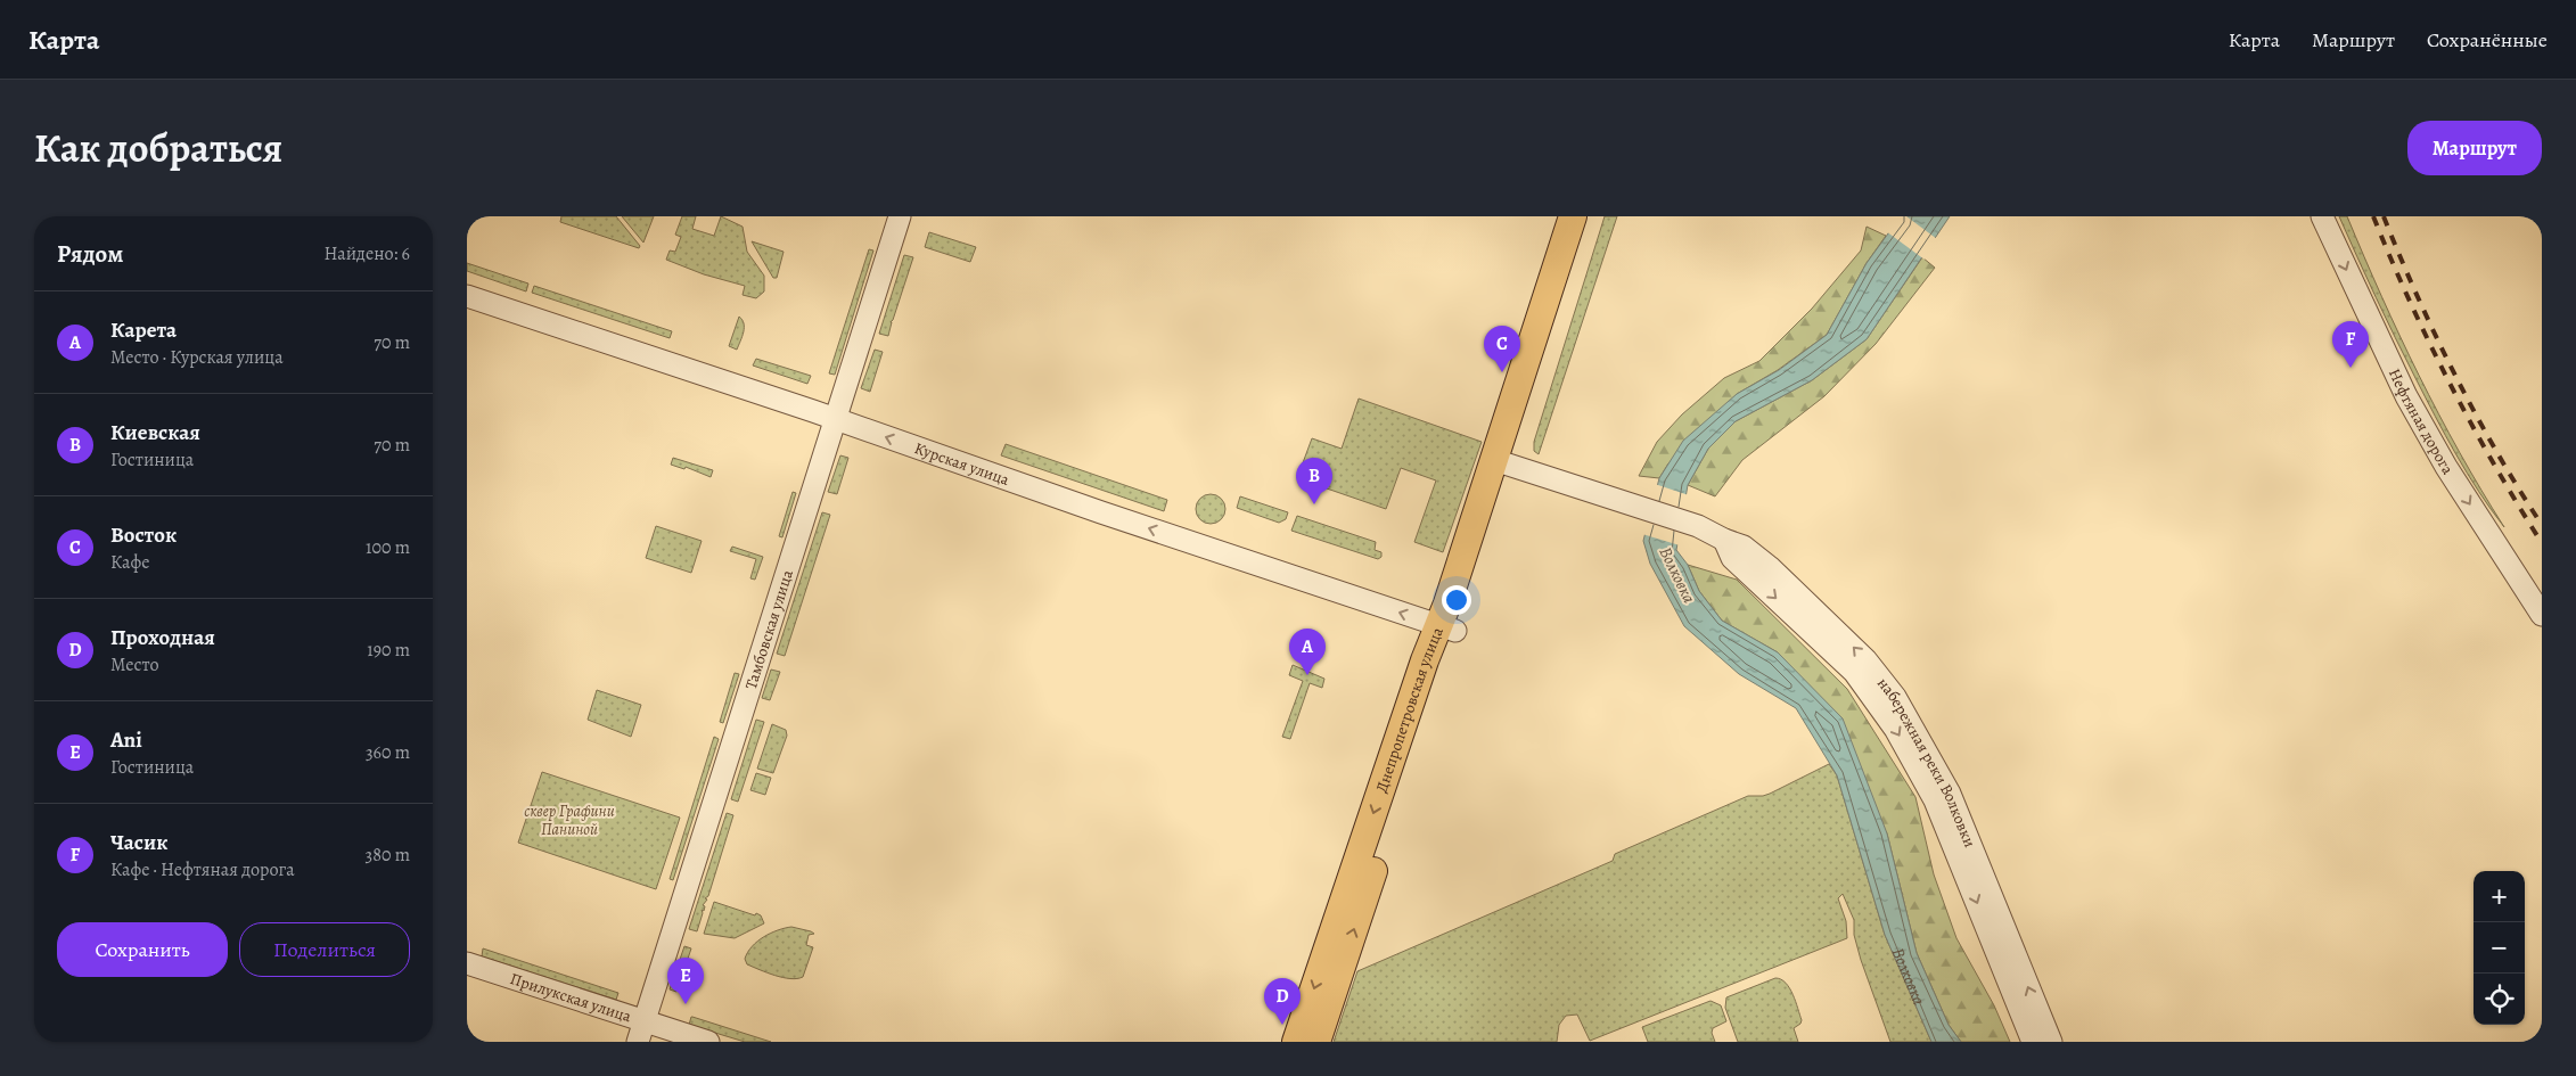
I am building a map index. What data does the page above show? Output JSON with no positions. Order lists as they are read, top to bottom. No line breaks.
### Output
{"streets":{"main road":["Днепропетровская улица"],"street":["Нефтяная дорога","Курская улица","Тамбовская улица","набережная реки Волковки","Прилукская улица"]},"crossings":[["Курская улица","Тамбовская улица"],["Курская улица","Днепропетровская улица"],["Тамбовская улица","Прилукская улица"],["Днепропетровская улица","набережная реки Волковки"]],"one_way":["Нефтяная дорога","Курская улица"],"water":["Волковка"],"parks":["сквер Графини Паниной"],"page":{"header":"Карта","nav":["Карта","Маршрут","Сохранённые"],"title":"Как добраться","buttons":["Маршрут",["Сохранить","Поделиться"]],"heading":["Рядом","Найдено: 6"],"list":[{"mark":"A","name":"Карета","note":"Место · Курская улица","value":"70 m"},{"mark":"B","name":"Киевская","note":"Гостиница","value":"70 m"},{"mark":"C","name":"Восток","note":"Кафе","value":"100 m"},{"mark":"D","name":"Проходная","note":"Место","value":"190 m"},{"mark":"E","name":"Ani","note":"Гостиница","value":"360 m"},{"mark":"F","name":"Часик","note":"Кафе · Нефтяная дорога","value":"380 m"}],"pins":["F","C","B","A","E","D"],"map_buttons":["+","−"]}}
